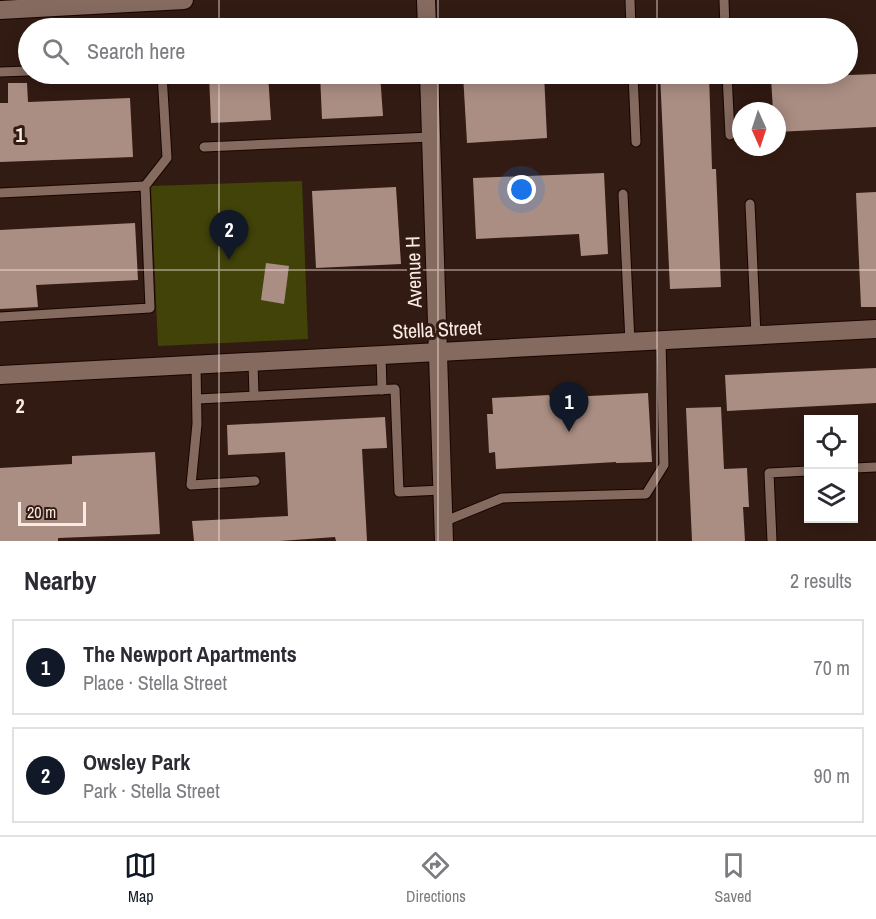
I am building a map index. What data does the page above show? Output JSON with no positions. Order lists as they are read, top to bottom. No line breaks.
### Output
{"streets":{"street":["Avenue H","Stella Street"]},"crossings":[["Avenue H","Stella Street"]],"scale_bar":"20 m","north":"bottom","page":{"search":"Search here","pins":["2","1"],"scale":"20 m","heading":["Nearby","2 results"],"list":[{"mark":"1","name":"The Newport Apartments","note":"Place · Stella Street","value":"70 m"},{"mark":"2","name":"Owsley Park","note":"Park · Stella Street","value":"90 m"}],"nav":["Map","Directions","Saved"]},"grid":{"rows":["1","2"]}}
